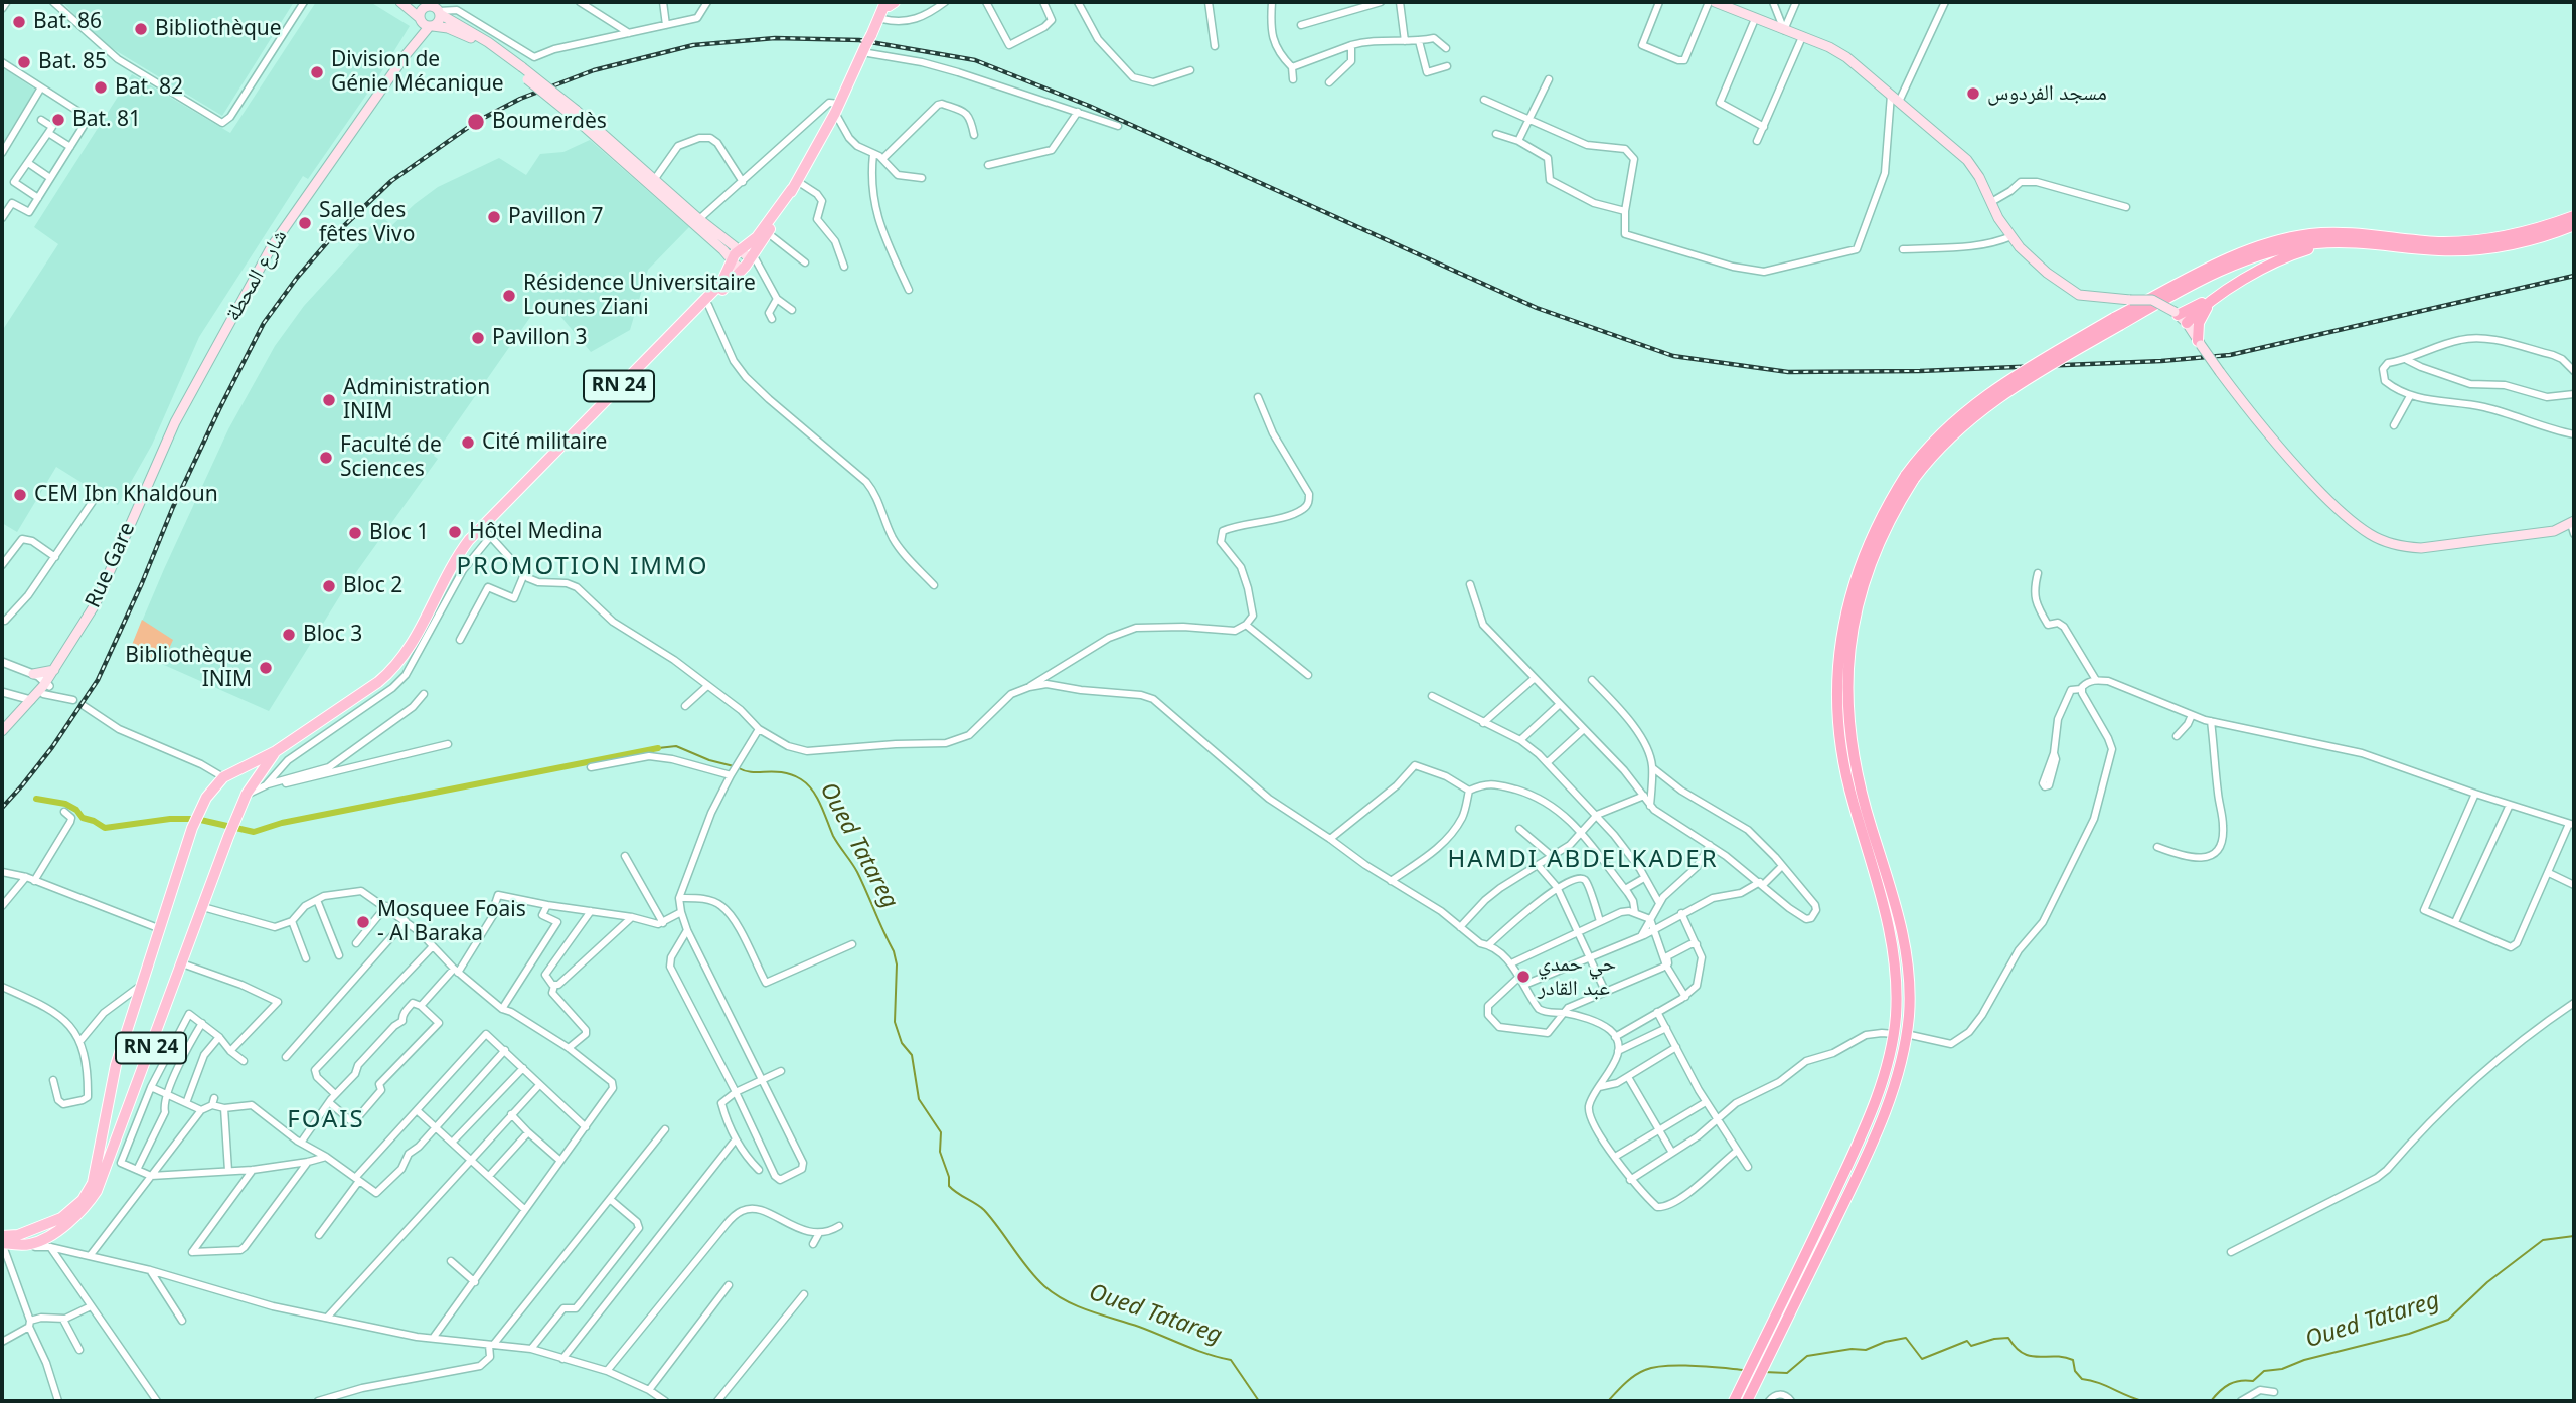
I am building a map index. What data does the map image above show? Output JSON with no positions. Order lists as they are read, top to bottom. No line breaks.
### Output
{"streets":{"main road":["شارع المحطة","RN 24","Rue Gare"]},"crossings":[["شارع المحطة","Rue Gare"]],"districts":["PROMOTION IMMO","HAMDI ABDELKADER","FOAIS"],"water":["Oued Tatareg"],"places":["Bat. 86","Bibliothèque","Bat. 85","Division de Génie Mécanique","Bat. 82","مسجد الفردوس","Bat. 81","Boumerdès","Pavillon 7","Salle des fêtes Vivo","Résidence Universitaire Lounes Ziani","Pavillon 3","Administration INIM","Cité militaire","Faculté de Sciences","CEM Ibn Khaldoun","Hôtel Medina","Bloc 1","Bloc 2","Bloc 3","Bibliothèque INIM","Mosquee Foais - Al Baraka","حي حمدي عبد القادر"]}
